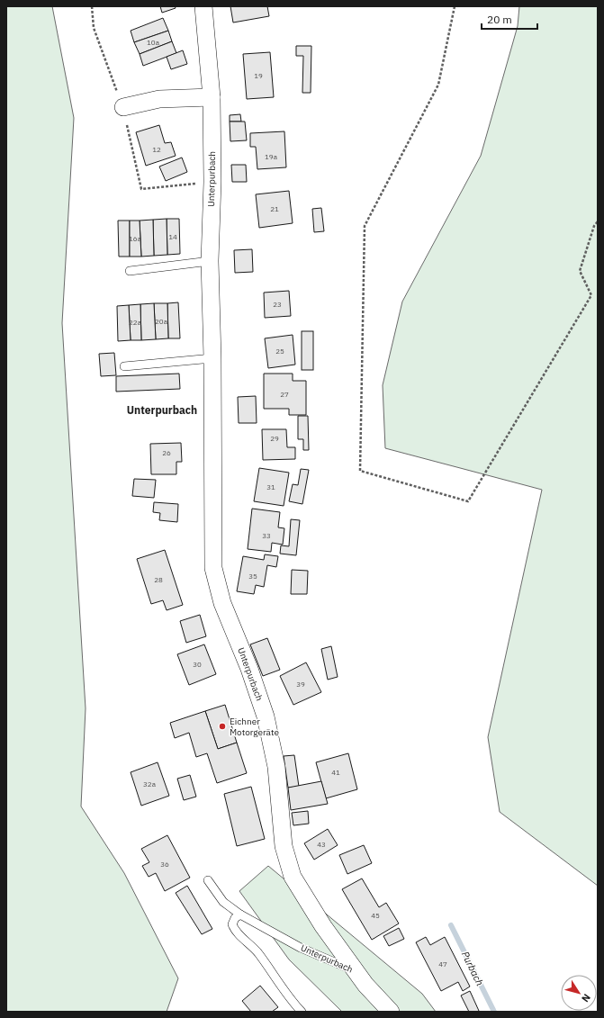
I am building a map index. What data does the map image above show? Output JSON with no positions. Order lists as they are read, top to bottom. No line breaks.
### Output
{"streets":{"street":["Unterpurbach"]},"districts":["Unterpurbach"],"water":["Purbach"],"places":["Eichner Motorgeräte"],"house_numbers":["10a","19","12","19a","21","14","16a","23","20a","22a","25","27","29","26","31","33","35","28","30","39","41","32a","43","36","45","47"],"scale_bar":"20 m","north":"bottom right"}
